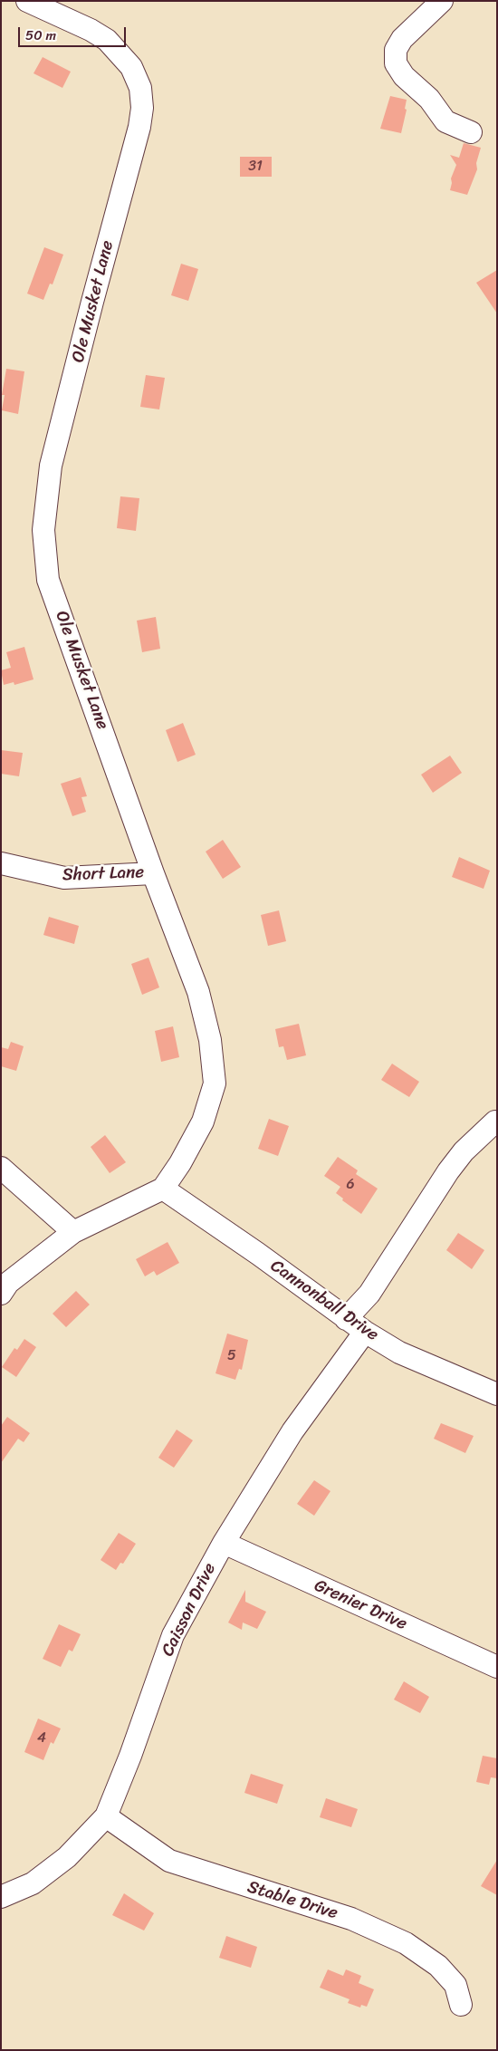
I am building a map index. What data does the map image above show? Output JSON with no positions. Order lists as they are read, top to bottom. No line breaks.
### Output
{"streets":{"street":["Ole Musket Lane","Short Lane","Cannonball Drive","Grenier Drive","Caisson Drive","Stable Drive"]},"crossings":[["Ole Musket Lane","Short Lane"],["Ole Musket Lane","Cannonball Drive"],["Cannonball Drive","Caisson Drive"],["Grenier Drive","Caisson Drive"],["Caisson Drive","Stable Drive"]],"house_numbers":["31","6","5","4"],"scale_bar":"50 m"}
